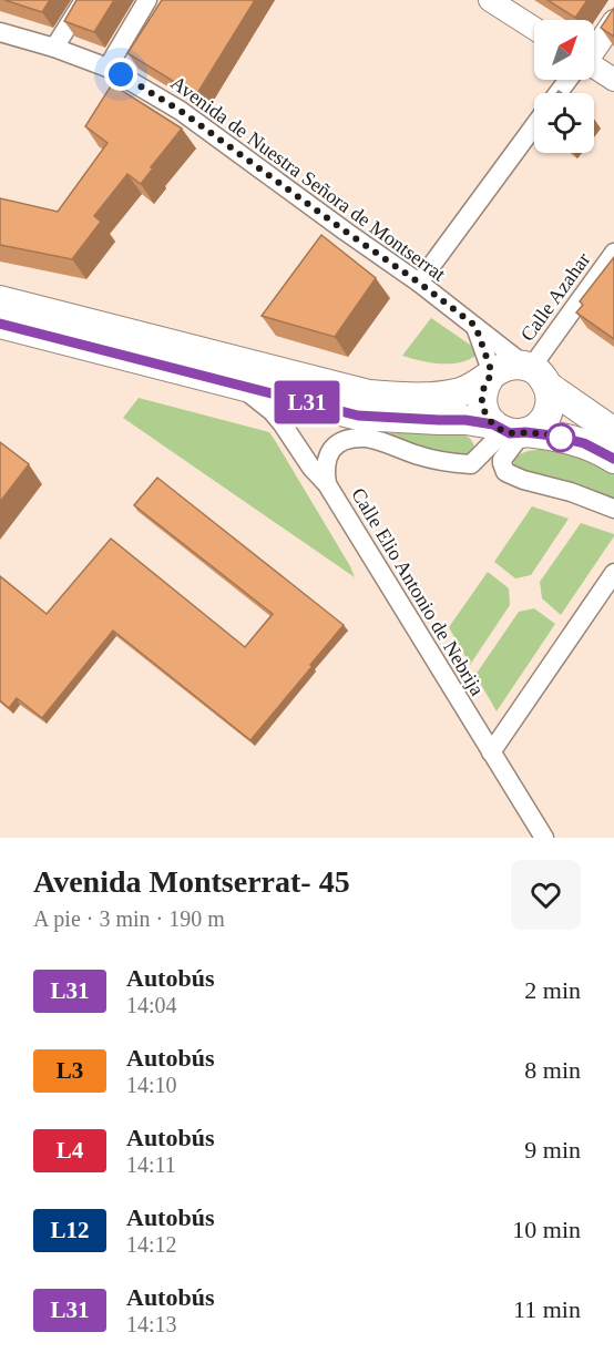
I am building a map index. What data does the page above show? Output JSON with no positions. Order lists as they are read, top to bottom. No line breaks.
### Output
{"streets":{"street":["Avenida de Nuestra Señora de Montserrat","Calle Azahar","Calle Elio Antonio de Nebrija"]},"crossings":[["Avenida de Nuestra Señora de Montserrat","Calle Azahar"]],"lines":["bus line L31"],"north":"top right","page":{"on_map":"L31","heading":["Avenida Montserrat- 45","A pie · 3 min · 190 m"],"list":[{"mark":"L31","name":"Autobús","note":"14:04","value":"2 min"},{"mark":"L3","name":"Autobús","note":"14:10","value":"8 min"},{"mark":"L4","name":"Autobús","note":"14:11","value":"9 min"},{"mark":"L12","name":"Autobús","note":"14:12","value":"10 min"},{"mark":"L31","name":"Autobús","note":"14:13","value":"11 min"}]}}
